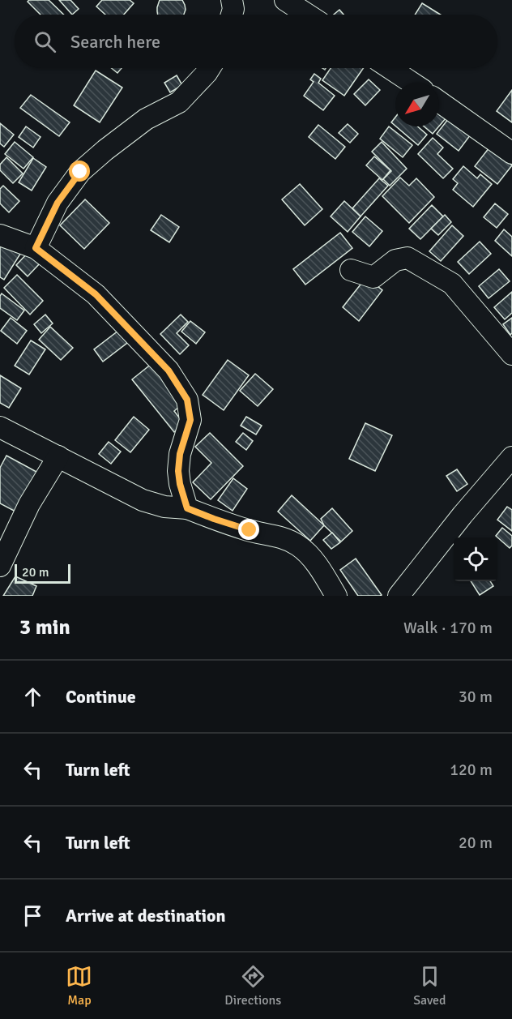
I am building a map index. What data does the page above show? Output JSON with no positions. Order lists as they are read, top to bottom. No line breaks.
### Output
{"scale_bar":"20 m","north":"bottom left","page":{"search":"Search here","scale":"20 m","heading":["3 min","Walk · 170 m"],"list":[["Continue","30 m"],["Turn left","120 m"],["Turn left","20 m"],"Arrive at destination"],"nav":["Map","Directions","Saved"]}}
